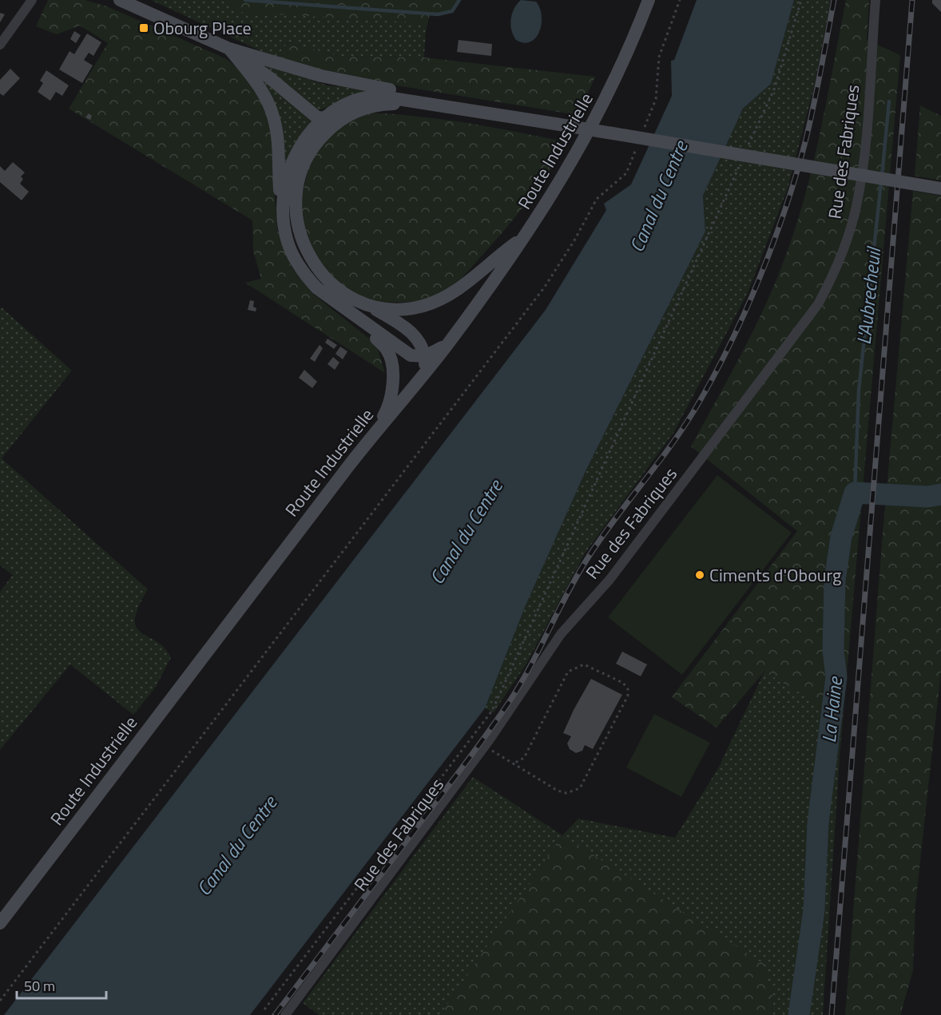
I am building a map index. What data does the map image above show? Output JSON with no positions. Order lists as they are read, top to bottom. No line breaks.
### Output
{"streets":{"main road":["Route Industrielle"],"street":["Rue des Fabriques"]},"water":["Canal du Centre","L'Aubrecheuil","La Haine"],"places":{"transit":["Obourg Place"],"other":["Ciments d'Obourg"]},"scale_bar":"50 m"}
